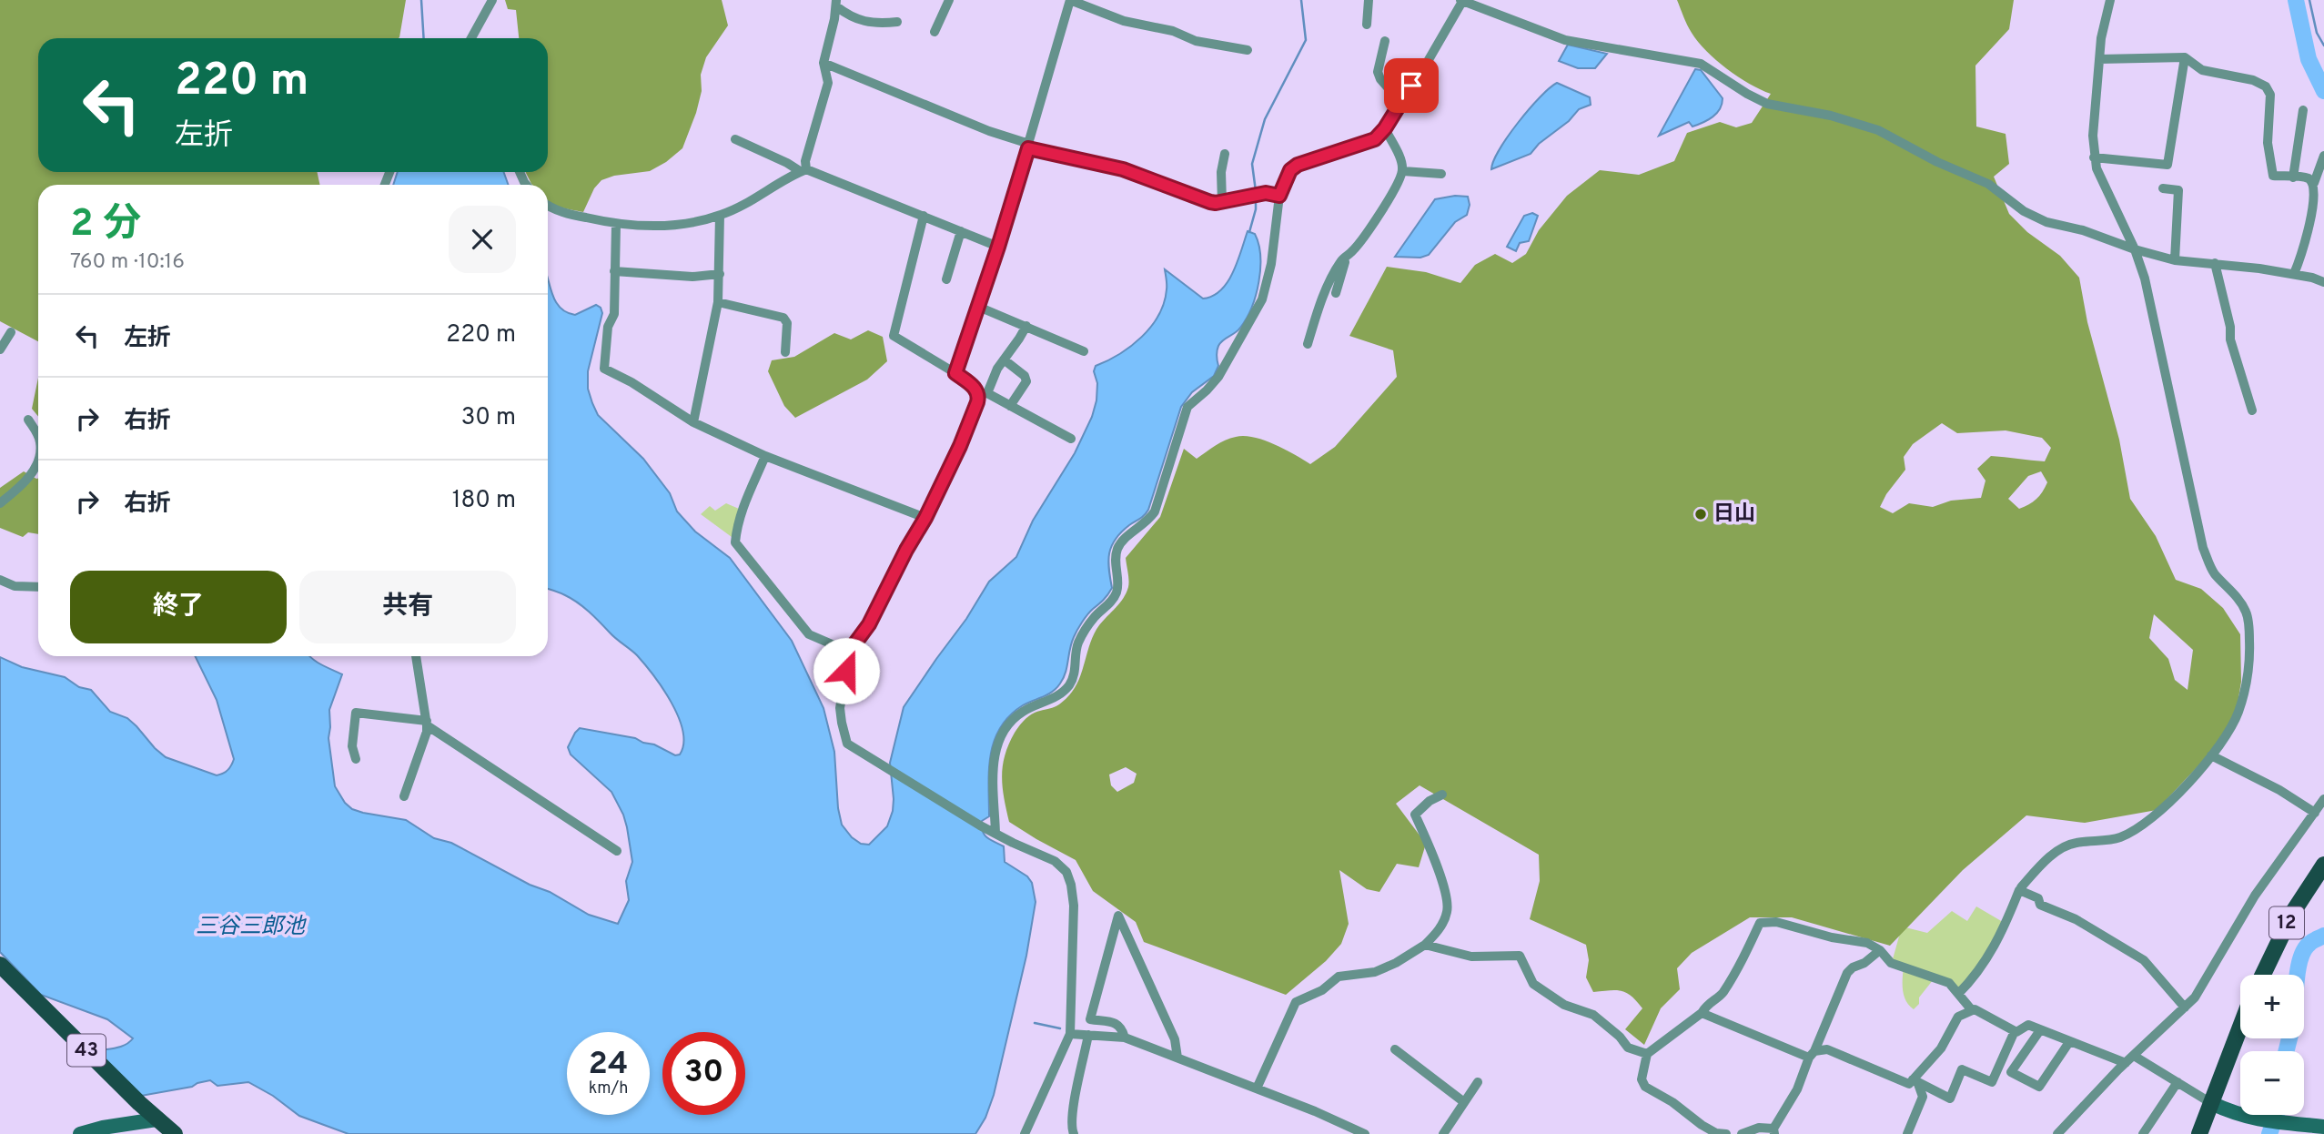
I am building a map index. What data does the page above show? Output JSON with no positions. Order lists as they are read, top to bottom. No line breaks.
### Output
{"streets":{"main road":["12","43"]},"water":["三谷三郎池"],"places":["日山"],"page":{"turn":["220 m","左折"],"heading":["2 分","760 m · 10:16"],"list":[{"name":"左折","value":"220 m"},{"name":"右折","value":"30 m"},{"name":"右折","value":"180 m"}],"buttons":["終了","共有"],"map_buttons":["+","−"],"speed":"24 km/h","limit":"30"}}
